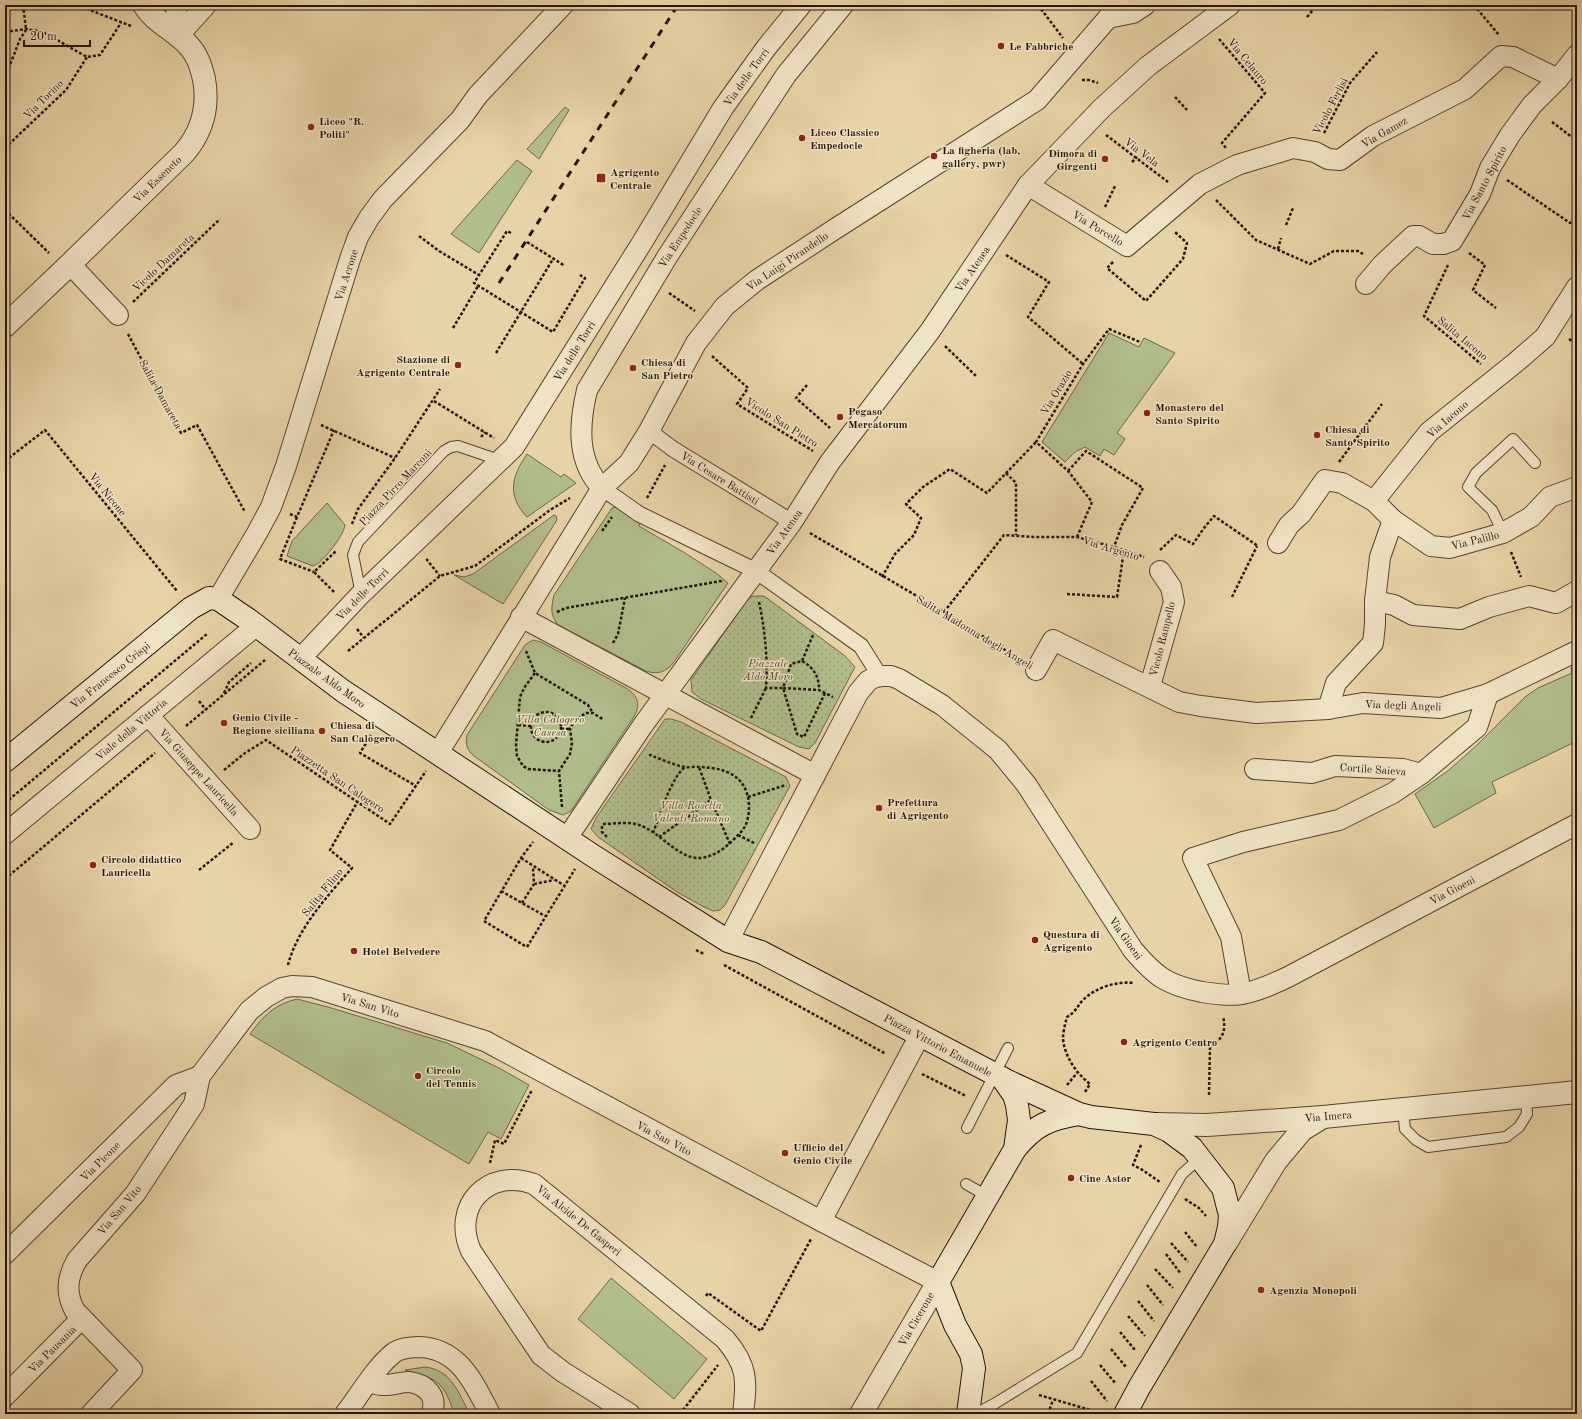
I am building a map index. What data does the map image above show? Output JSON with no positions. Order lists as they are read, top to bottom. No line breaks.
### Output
{"streets":{"main road":["Via Esseneto","Via Francesco Crispi","Piazzale Aldo Moro","Piazza Vittorio Emanuele","Via Imera","Via Cicerone"],"street":["Via delle Torri","Via Gamez","Via Santo Spirito","Via Porcello","Via Empedocle","Via Luigi Pirandello","Via Atenea","Via Acrone","Via Iacono","Via Cesare Battisti","Via Palillo","Salita Madonna degli Angeli","Vicolo Rampello","Via degli Angeli","Viale della Vittoria","Cortile Saieva","Via Giuseppe Lauricella","Via Gioeni","Via San Vito","Via Picone","Via Alcide De Gasperi","Via Pausania"],"lane":["Piazza Pirro Marconi"],"path":["Via Celauro","Via Torino","Vicolo Ferlisi","Via Vela","Vicolo Damareta","Salita Iacono","Via Orazio","Salita Damareta","Vicolo San Pietro","Via Nicone","Via Argento","Piazzetta San Calogero","Salita Filino"]},"crossings":[["Via Celauro","Via Gamez"],["Via Celauro","Via Atenea"],["Via delle Torri","Piazza Pirro Marconi"],["Via delle Torri","Piazzale Aldo Moro"],["Vicolo Ferlisi","Via Gamez"],["Via Gamez","Via Vela"],["Via Gamez","Via Porcello"],["Via Vela","Via Porcello"],["Via Vela","Via Atenea"],["Via Santo Spirito","Salita Iacono"],["Via Porcello","Via Atenea"],["Via Empedocle","Via Luigi Pirandello"],["Via Luigi Pirandello","Vicolo San Pietro"],["Via Luigi Pirandello","Via Cesare Battisti"],["Vicolo Damareta","Salita Damareta"],["Via Atenea","Via Orazio"],["Via Atenea","Vicolo San Pietro"],["Via Atenea","Via Cesare Battisti"],["Via Atenea","Salita Madonna degli Angeli"],["Via Acrone","Salita Damareta"],["Via Acrone","Via Francesco Crispi"],["Via Acrone","Piazzale Aldo Moro"],["Salita Iacono","Via Iacono"],["Via Orazio","Salita Madonna degli Angeli"],["Via Iacono","Via Palillo"],["Via Cesare Battisti","Salita Madonna degli Angeli"],["Via Nicone","Via Francesco Crispi"],["Via Argento","Salita Madonna degli Angeli"],["Via Argento","Vicolo Rampello"],["Salita Madonna degli Angeli","Vicolo Rampello"],["Salita Madonna degli Angeli","Via degli Angeli"],["Vicolo Rampello","Via degli Angeli"],["Via Francesco Crispi","Piazzale Aldo Moro"],["Piazzale Aldo Moro","Viale della Vittoria"],["Piazzale Aldo Moro","Piazzetta San Calogero"],["Piazzale Aldo Moro","Piazza Vittorio Emanuele"],["Viale della Vittoria","Via Giuseppe Lauricella"],["Via Giuseppe Lauricella","Piazzetta San Calogero"],["Piazzetta San Calogero","Salita Filino"],["Via San Vito","Via Picone"],["Via San Vito","Via Cicerone"],["Via San Vito","Via Pausania"],["Piazza Vittorio Emanuele","Via Cicerone"]],"parks":["Piazzale Aldo Moro","Villa Calogero Casesa","Villa Rosetta Valenti Romano"],"places":{"other":["Le Fabbriche","Liceo \"R. Politi\"","Liceo Classico Empedocle","La figheria (lab, gallery, pwr)","Dimora di Girgenti","Stazione di Agrigento Centrale","Chiesa di San Pietro","Monastero del Santo Spirito","Pegaso Mercatorum","Chiesa di Santo Spirito","Genio Civile - Regione siciliana","Chiesa di San Calogero","Prefettura di Agrigento","Circolo didattico Lauricella","Questura di Agrigento","Hotel Belvedere","Agrigento Centro","Circolo del Tennis","Ufficio del Genio Civile","Cine Astor","Agenzia Monopoli"],"transit":["Agrigento Centrale"]},"scale_bar":"20 m"}
